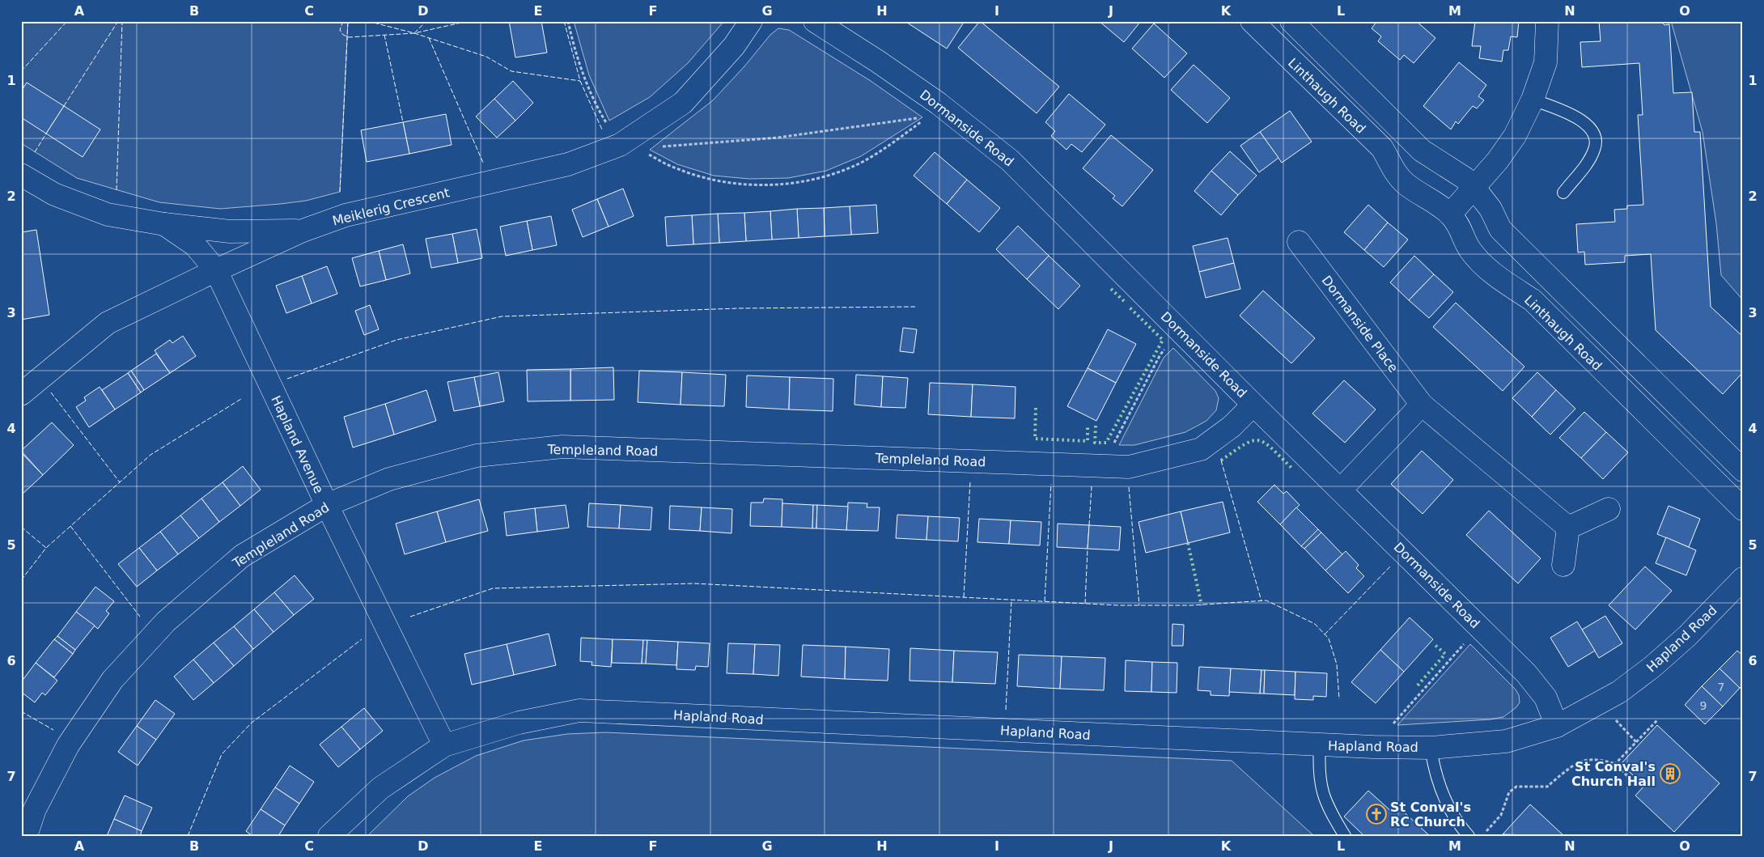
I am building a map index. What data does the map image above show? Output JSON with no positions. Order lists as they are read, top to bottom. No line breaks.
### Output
{"streets":{"street":["Linthaugh Road","Dormanside Road","Meiklerig Crescent","Dormanside Place","Hapland Avenue","Templeland Road","Hapland Road"]},"crossings":[["Dormanside Road","Templeland Road"],["Dormanside Road","Hapland Road"],["Meiklerig Crescent","Hapland Avenue"],["Hapland Avenue","Templeland Road"],["Hapland Avenue","Hapland Road"]],"places":{"building":["St Conval's Church Hall"],"church":["St Conval's RC Church"]},"house_numbers":["7","9"],"grid":{"columns":["A","B","C","D","E","F","G","H","I","J","K","L","M","N","O"],"rows":["1","2","3","4","5","6","7"]}}
